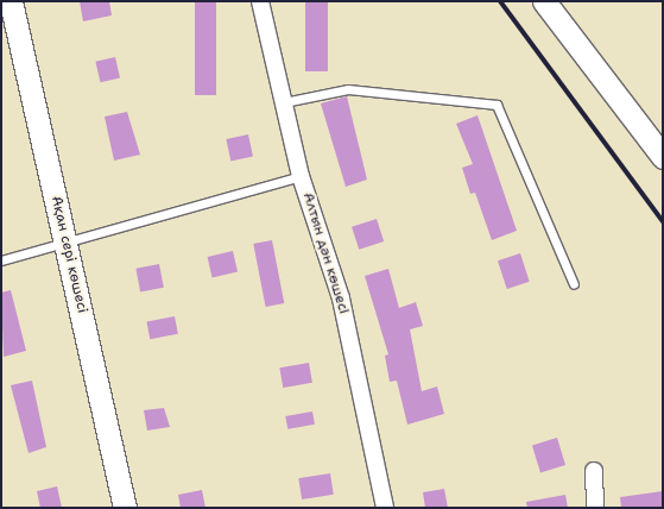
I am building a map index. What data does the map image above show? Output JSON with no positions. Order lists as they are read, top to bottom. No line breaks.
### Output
{"streets":{"street":["Алтын дән көшесі","Ақан сері көшесі"]}}
